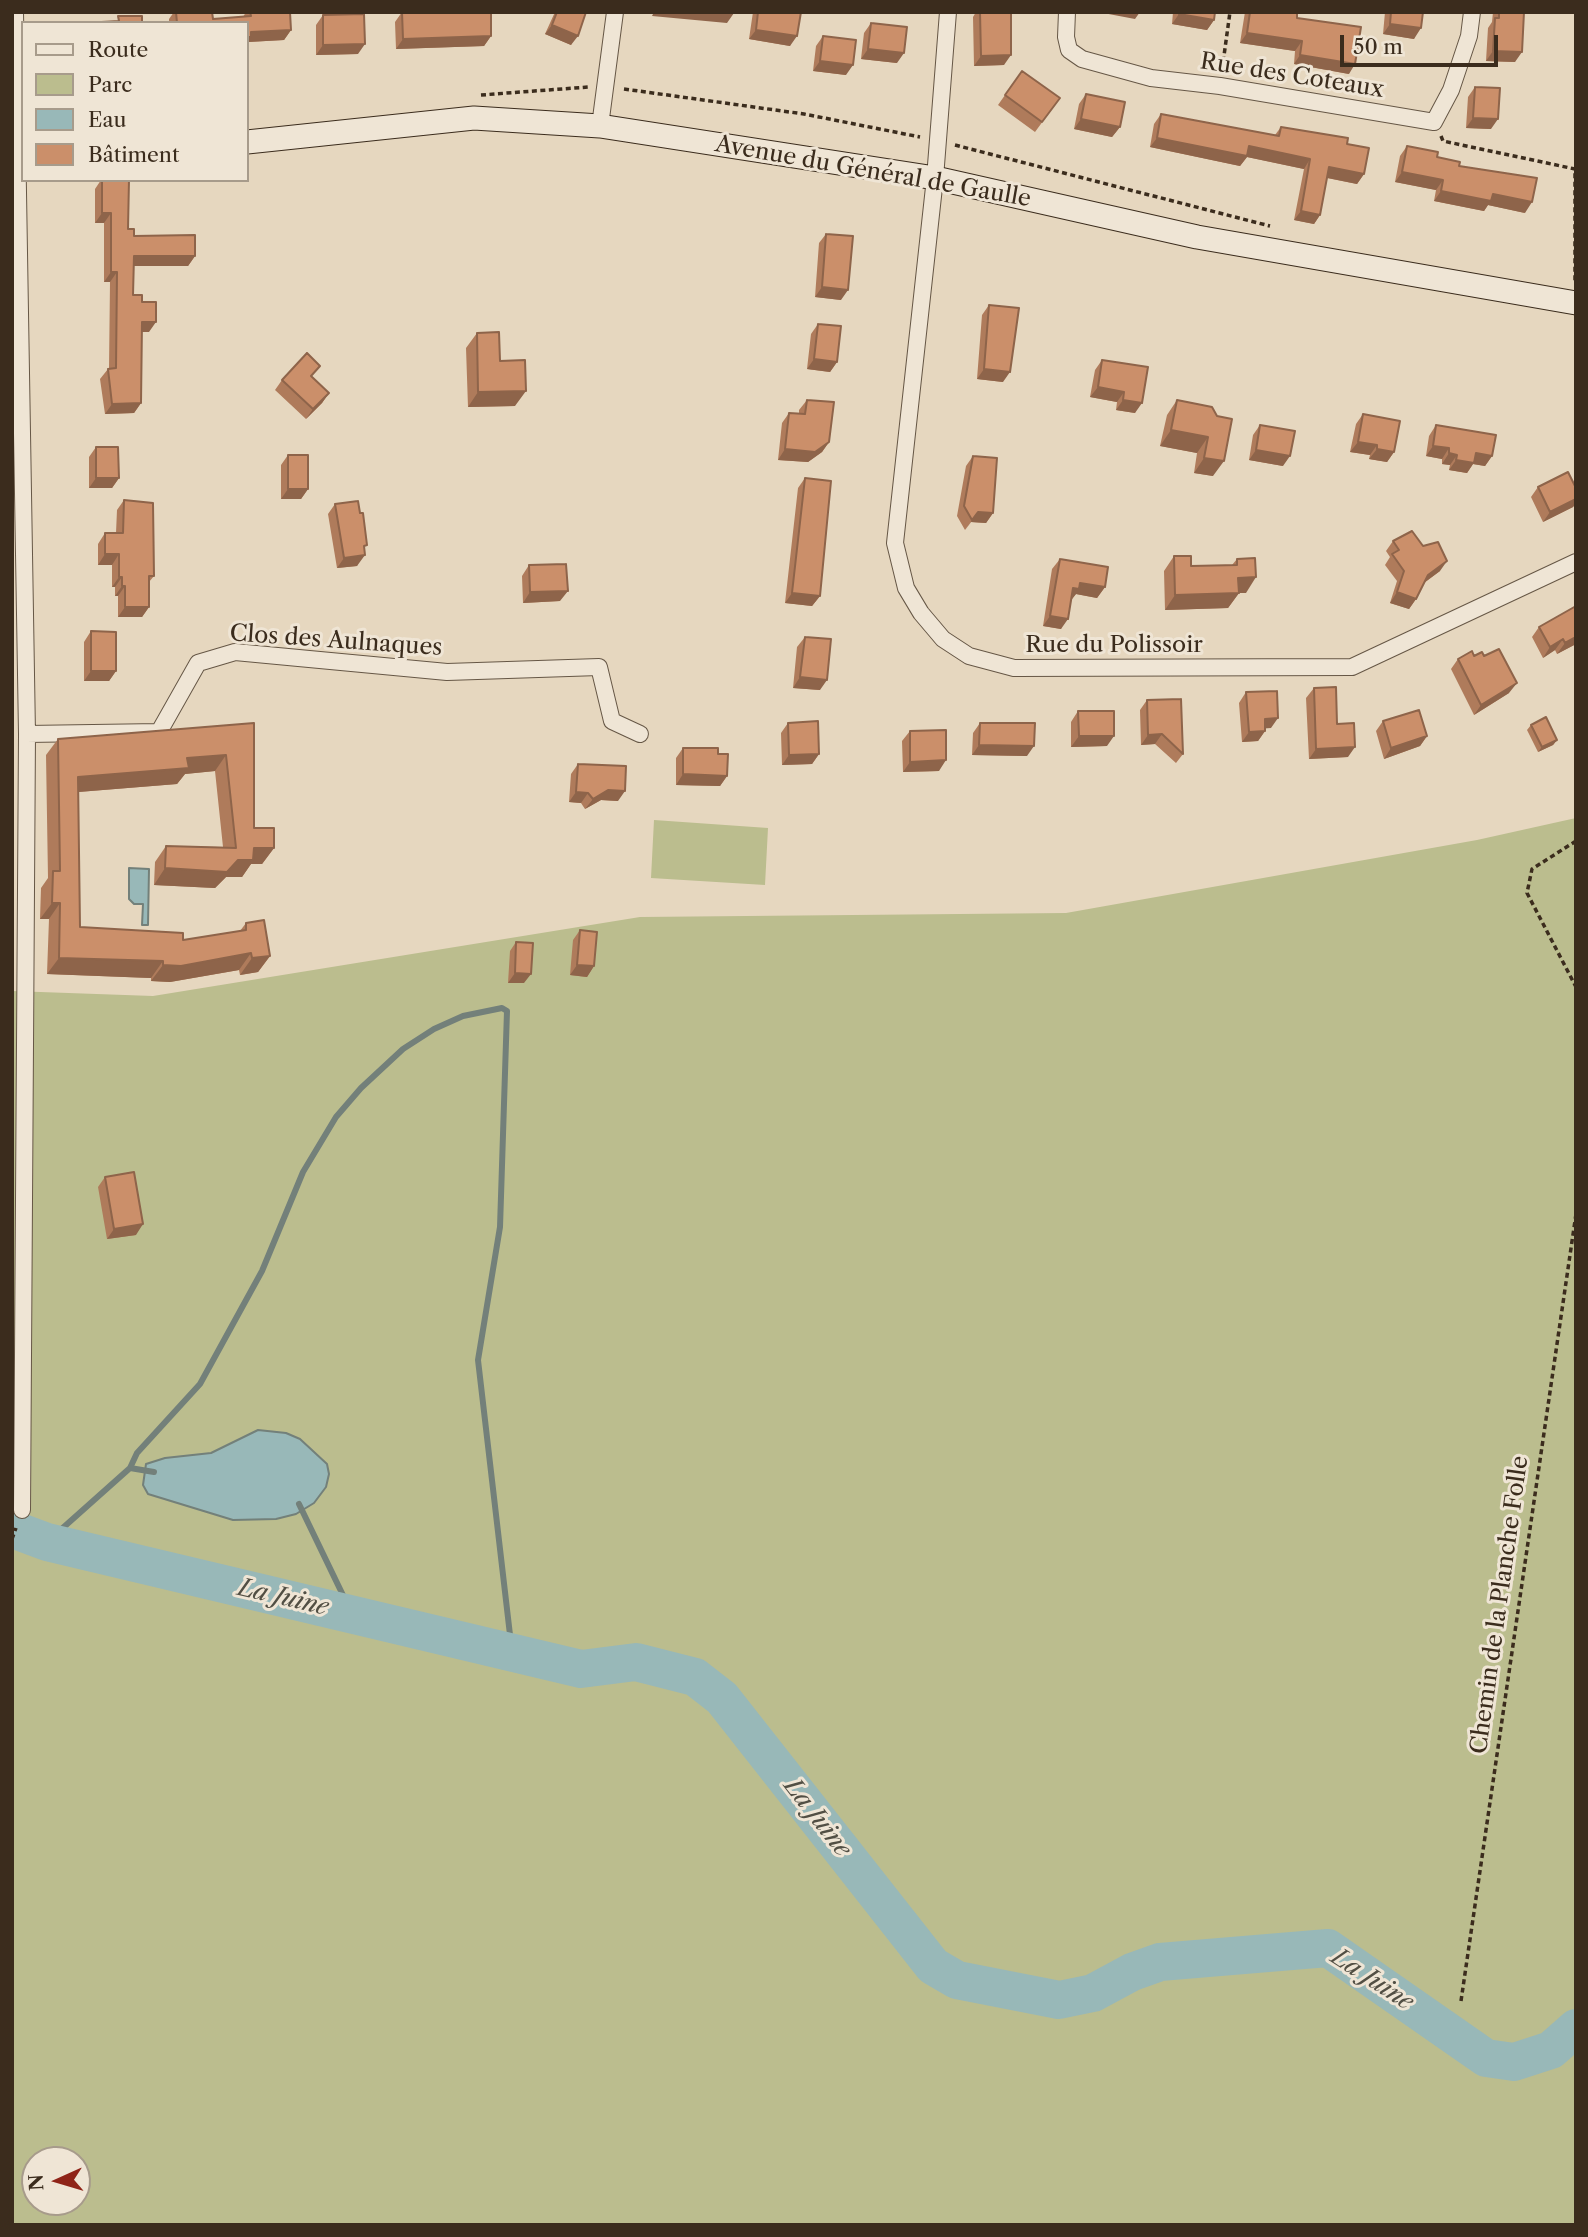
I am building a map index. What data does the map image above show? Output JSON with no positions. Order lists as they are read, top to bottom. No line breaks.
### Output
{"streets":{"main road":["Avenue du Général de Gaulle"],"street":["Rue des Coteaux","Clos des Aulnaques","Rue du Polissoir"],"path":["Chemin de la Planche Folle"]},"crossings":[["Avenue du Général de Gaulle","Rue du Polissoir"]],"water":["La Juine"],"legend":["Route","Parc","Eau","Bâtiment"],"scale_bar":"50 m","north":"left"}
